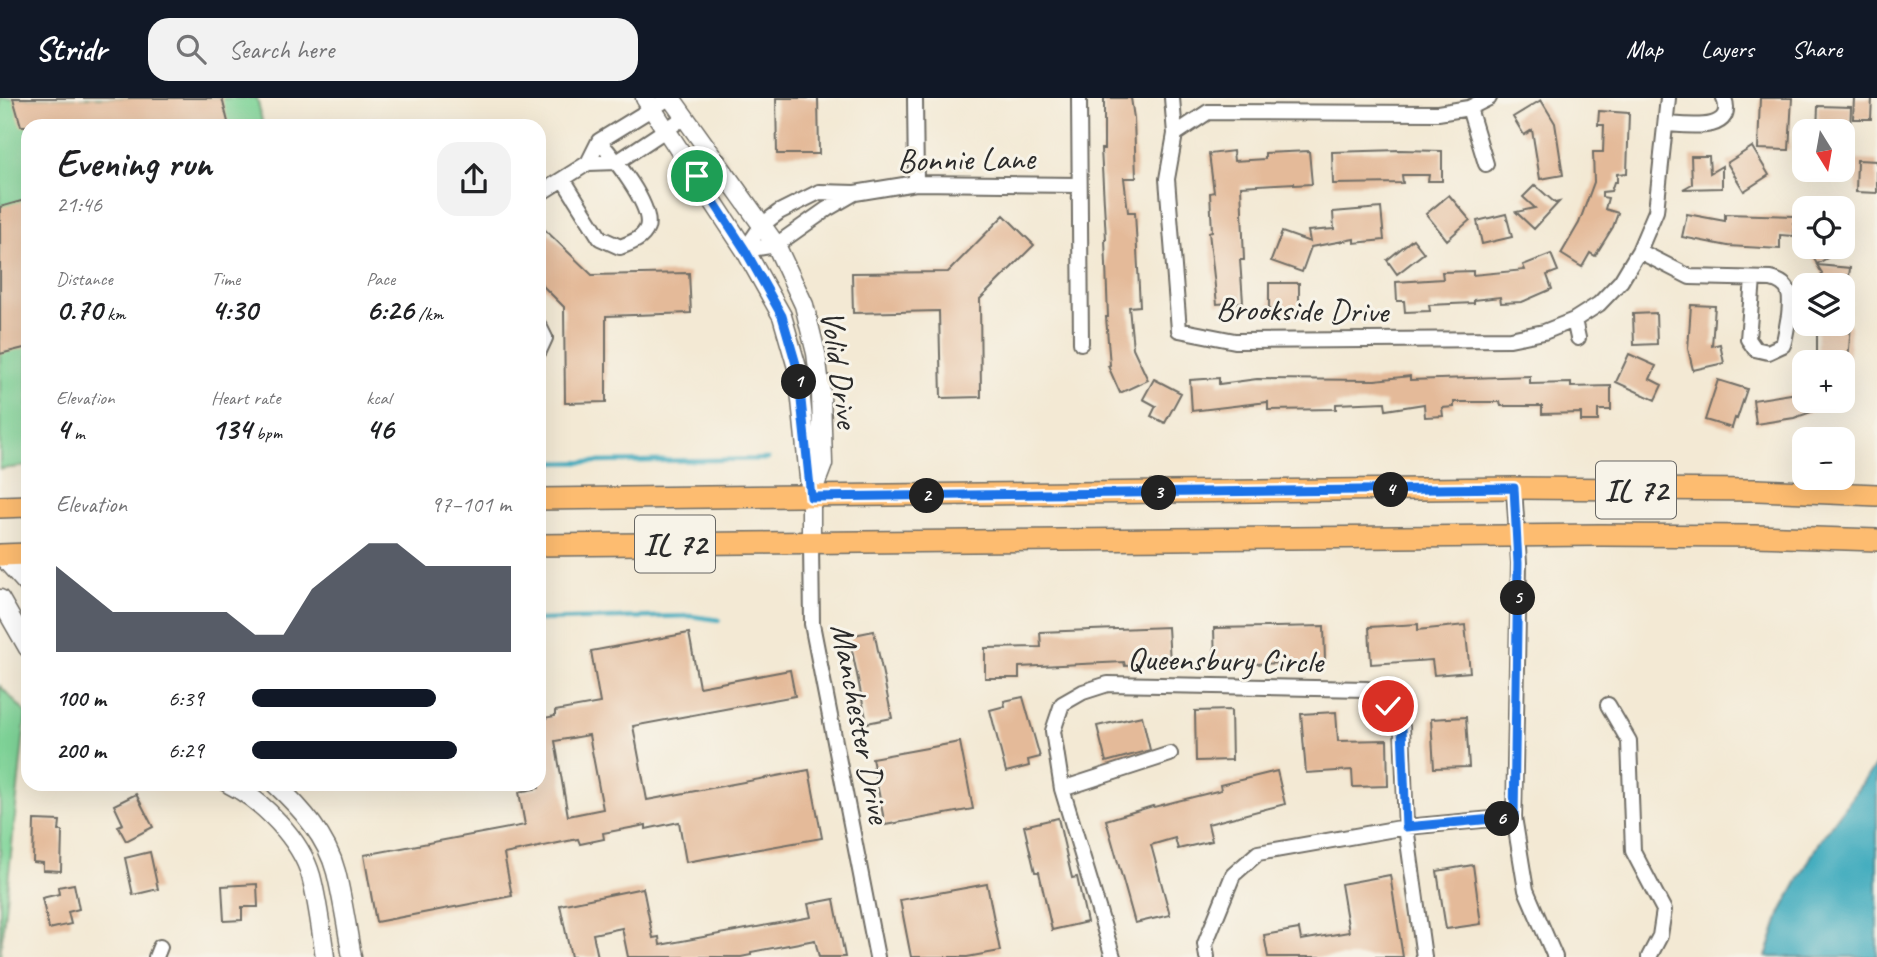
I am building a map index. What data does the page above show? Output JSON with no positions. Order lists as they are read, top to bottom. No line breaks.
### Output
{"streets":{"main road":["IL 72"],"street":["Bonnie Lane","Brookside Drive","Volid Drive","Queensbury Circle","Manchester Drive"]},"crossings":[["Bonnie Lane","Volid Drive"],["Volid Drive","IL 72"],["Volid Drive","Manchester Drive"],["IL 72","Manchester Drive"]],"north":"bottom","page":{"header":"Stridr","search":"Search here","nav":["Map","Layers","Share"],"map_buttons":["+","−"],"heading":["Evening run","21:46"],"stats":[["Distance","0.70 km"],["Time","4:30"],["Pace","6:26 /km"],["Elevation","4 m"],["Heart rate","134 bpm"],["kcal","46"]],"pins":["1","4","3","2","5","6"],"chart":["Elevation","97–101 m"],"list":[{"name":"100 m","note":"6:39"},{"name":"200 m","note":"6:29"}]}}
